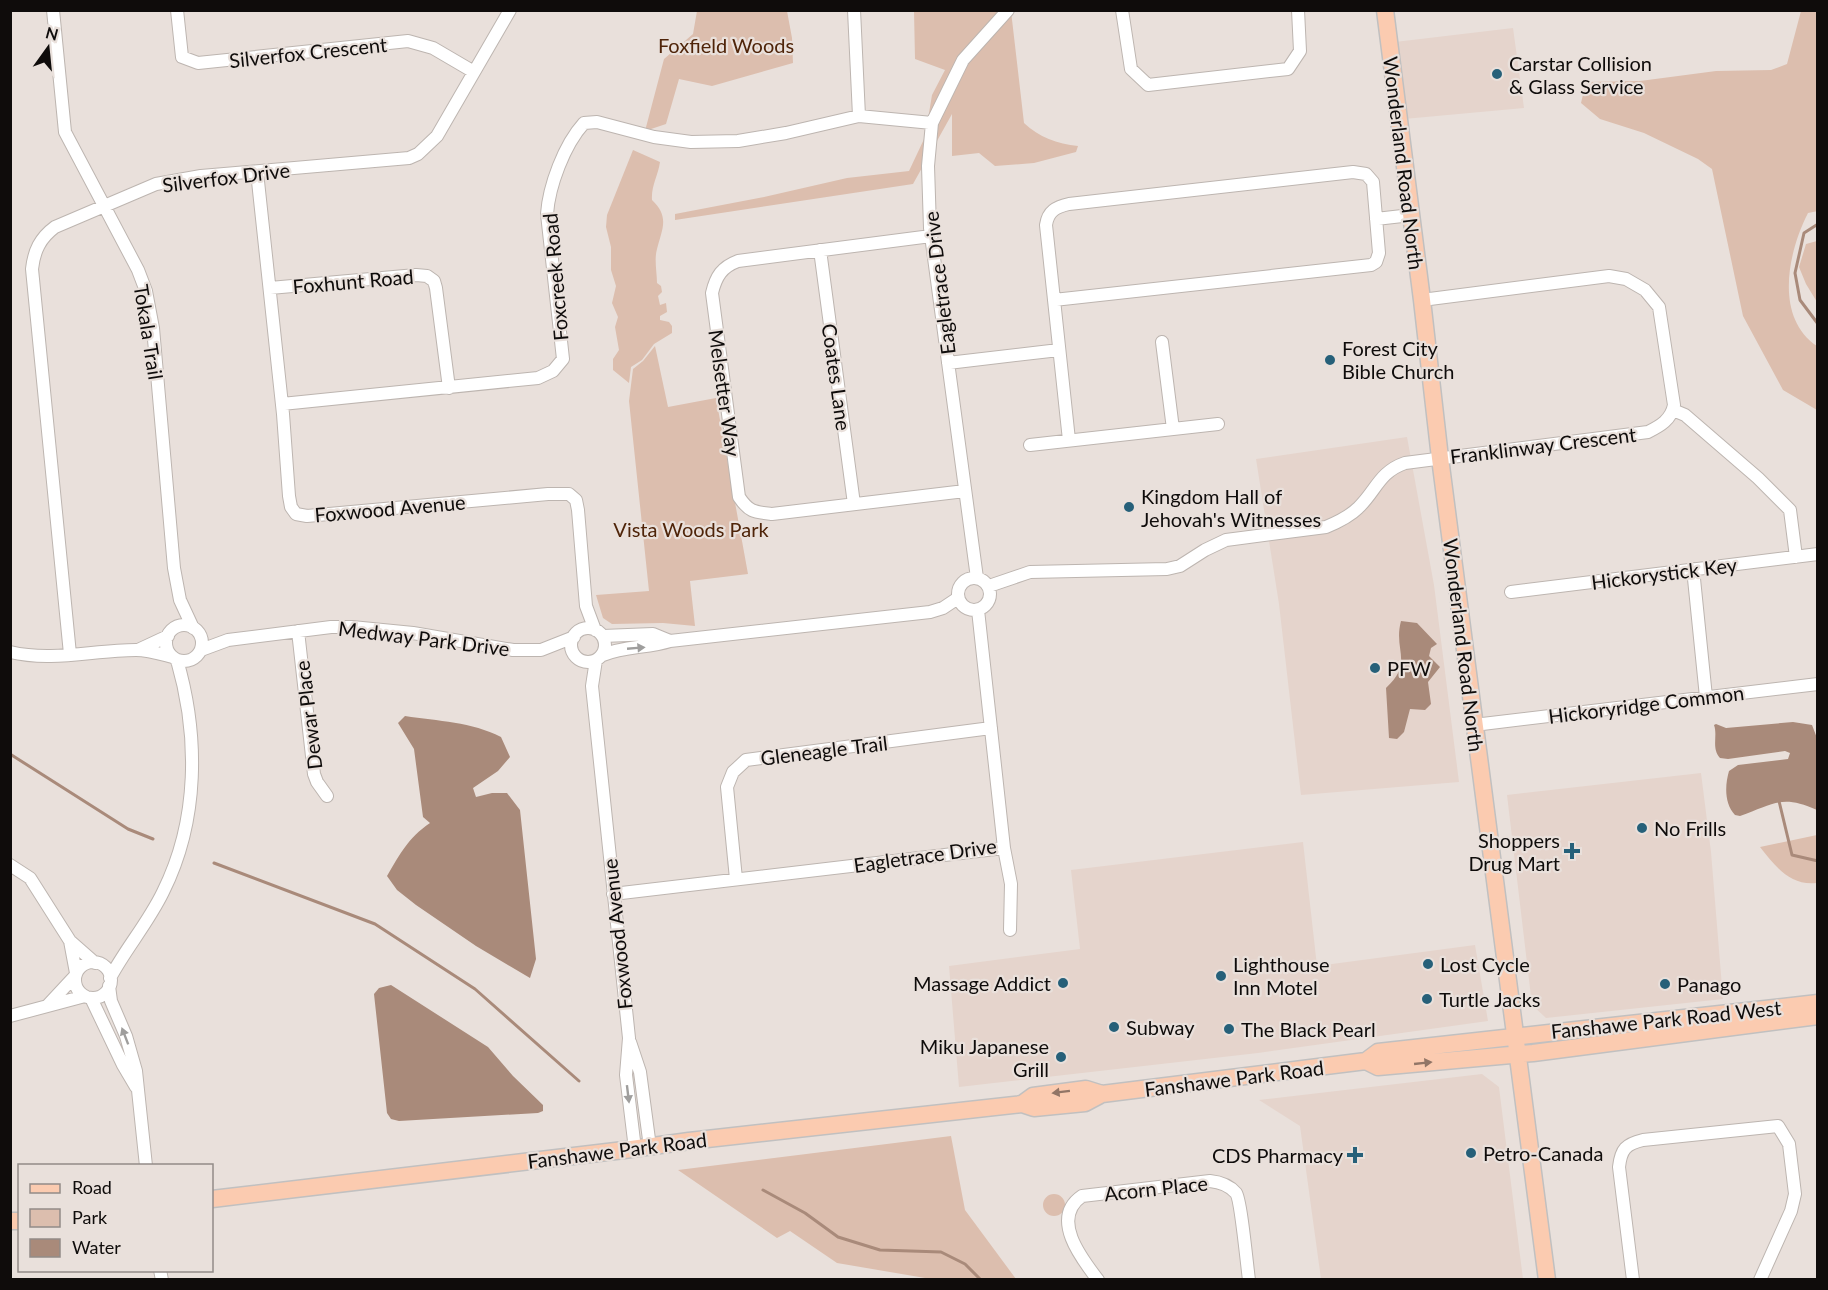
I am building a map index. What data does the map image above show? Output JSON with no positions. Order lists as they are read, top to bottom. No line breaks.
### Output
{"streets":{"main road":["Wonderland Road North","Fanshawe Park Road West","Fanshawe Park Road"],"street":["Silverfox Crescent","Silverfox Drive","Foxcreek Road","Foxhunt Road","Eagletrace Drive","Tokala Trail","Coates Lane","Melsetter Way","Franklinway Crescent","Foxwood Avenue","Hickorystick Key","Medway Park Drive","Hickoryridge Common","Dewar Place","Gleneagle Trail","Acorn Place"]},"crossings":[["Silverfox Crescent","Silverfox Drive"],["Wonderland Road North","Franklinway Crescent"],["Wonderland Road North","Hickoryridge Common"],["Wonderland Road North","Fanshawe Park Road West"],["Wonderland Road North","Fanshawe Park Road"],["Silverfox Drive","Tokala Trail"],["Silverfox Drive","Foxwood Avenue"],["Foxcreek Road","Foxhunt Road"],["Foxcreek Road","Eagletrace Drive"],["Foxcreek Road","Foxwood Avenue"],["Foxhunt Road","Foxwood Avenue"],["Eagletrace Drive","Melsetter Way"],["Eagletrace Drive","Franklinway Crescent"],["Eagletrace Drive","Foxwood Avenue"],["Eagletrace Drive","Gleneagle Trail"],["Tokala Trail","Medway Park Drive"],["Coates Lane","Melsetter Way"],["Foxwood Avenue","Medway Park Drive"],["Foxwood Avenue","Fanshawe Park Road"],["Medway Park Drive","Dewar Place"],["Fanshawe Park Road West","Fanshawe Park Road"]],"parks":["Foxfield Woods","Vista Woods Park"],"places":{"other":["Carstar Collision & Glass Service","Forest City Bible Church","Kingdom Hall of Jehovah's Witnesses","PFW","No Frills","Lost Cycle","Lighthouse Inn Motel","Massage Addict","Panago","Turtle Jacks","Subway","The Black Pearl","Miku Japanese Grill","Petro-Canada"],"health":["Shoppers Drug Mart","CDS Pharmacy"]},"legend":["Road","Park","Water"],"north":"top"}
